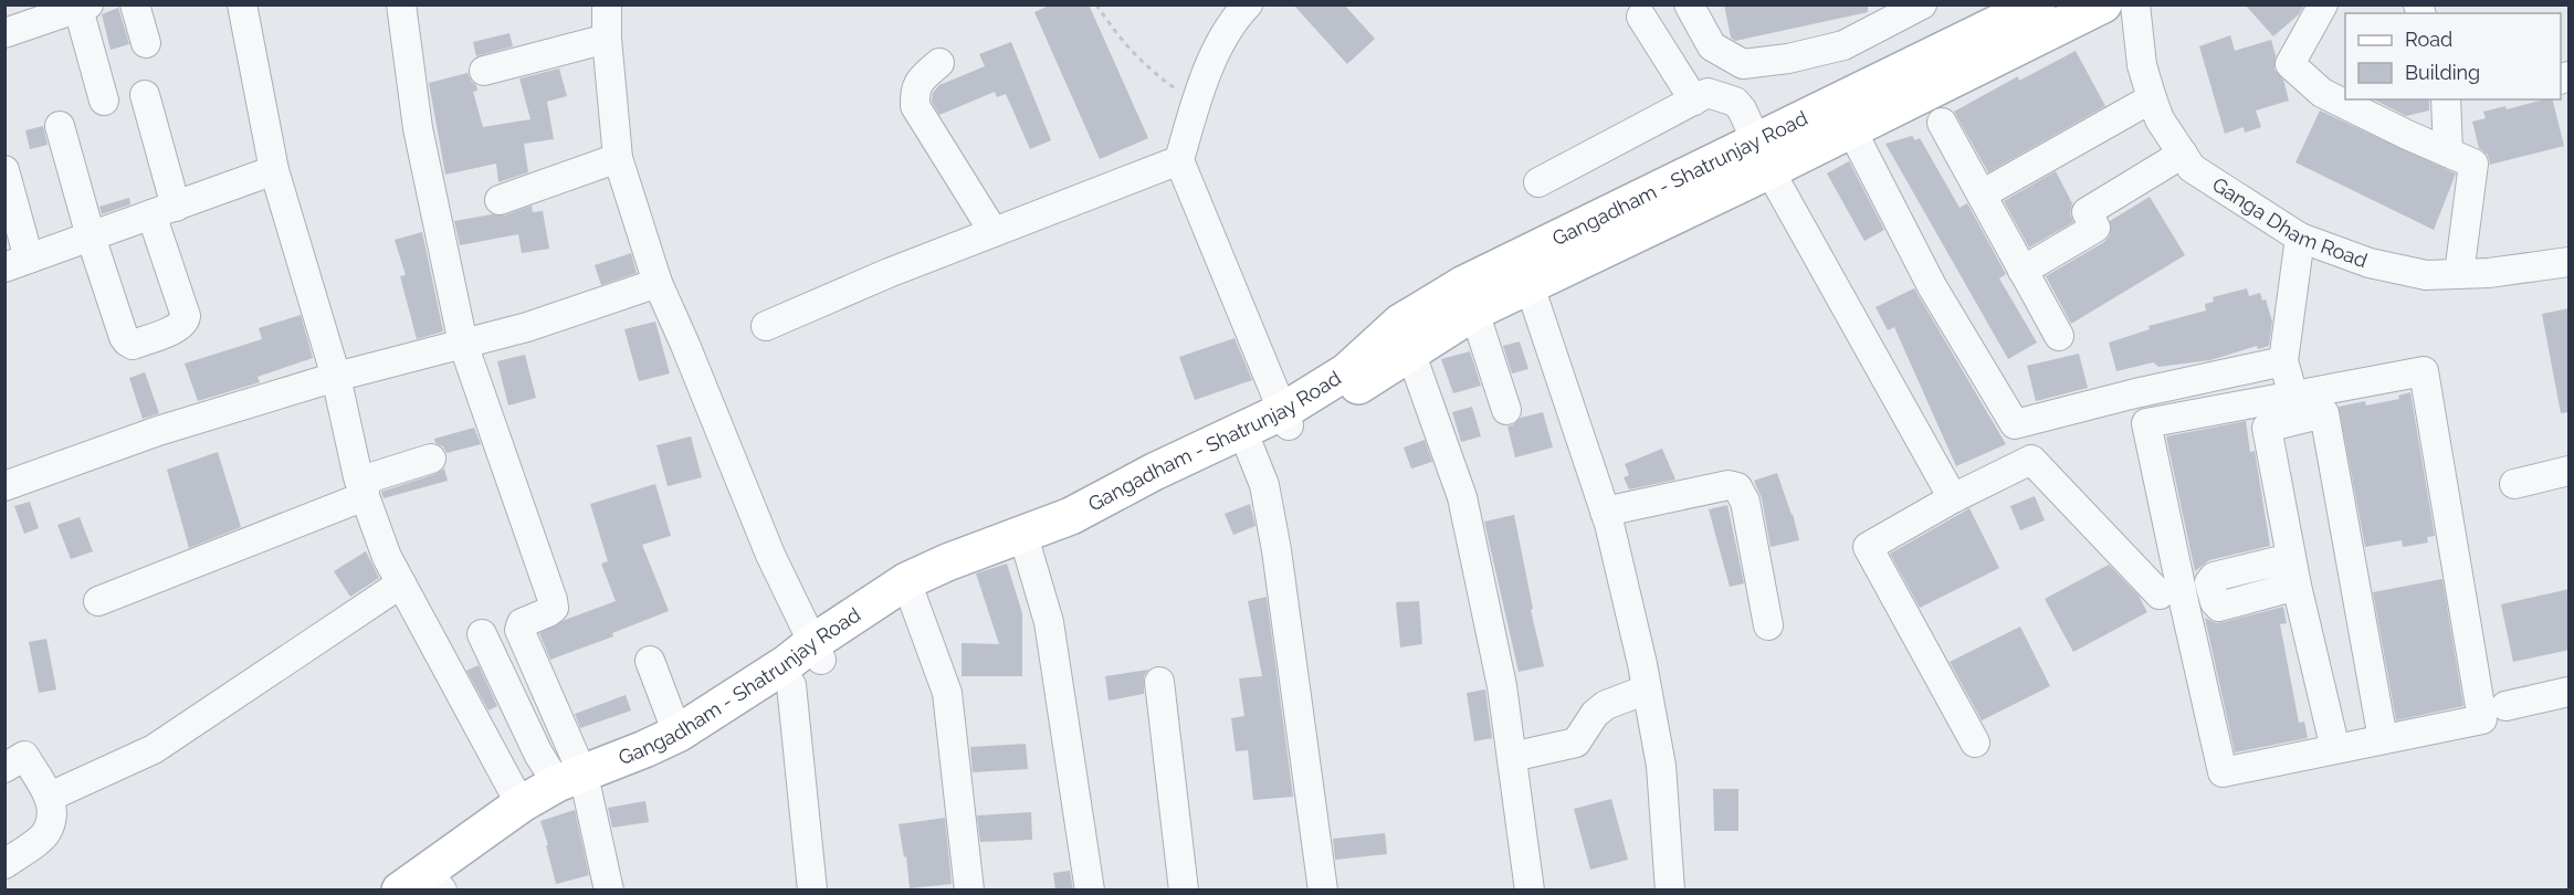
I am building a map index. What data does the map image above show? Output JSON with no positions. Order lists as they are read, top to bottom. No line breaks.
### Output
{"streets":{"main road":["Gangadham - Shatrunjay Road"],"street":["Ganga Dham Road"]},"legend":["Road","Building"]}
